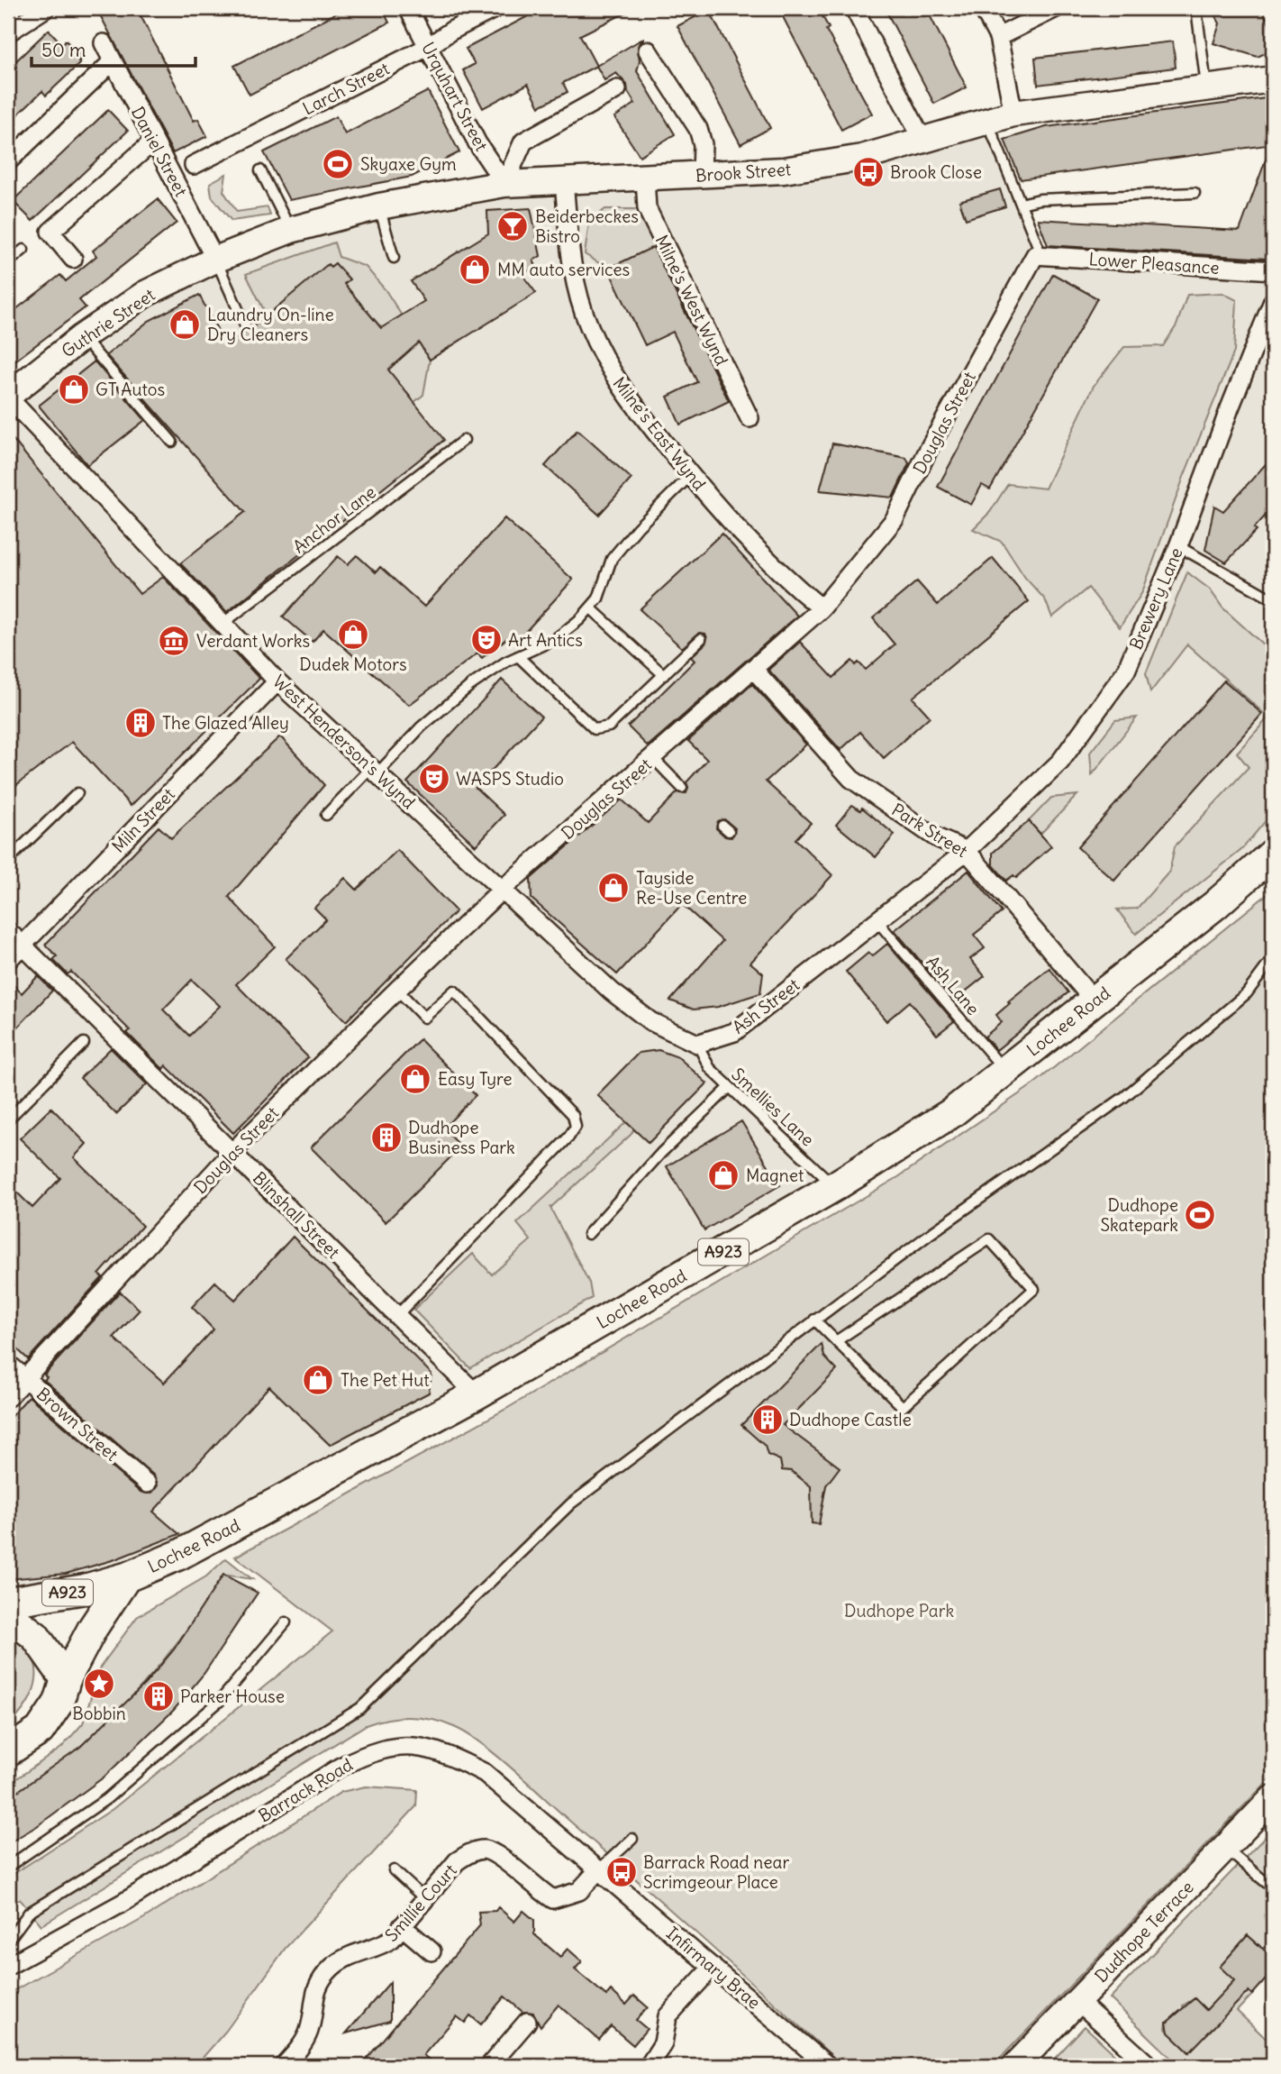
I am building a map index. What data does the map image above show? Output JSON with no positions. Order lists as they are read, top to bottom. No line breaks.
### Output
{"streets":{"main road":["Lochee Road","A923"],"street":["Larch Street","Urquhart Street","Daniel Street","Brook Street","Lower Pleasance","Milne's West Wynd","Guthrie Street","Douglas Street","Milne's East Wynd","Brewery Lane","West Henderson's Wynd","Miln Street","Park Street","Ash Street","Blinshall Street","Brown Street","Barrack Road","Smillie Court","Dudhope Terrace","Infirmary Brae"],"lane":["Anchor Lane","Ash Lane","Smellies Lane"]},"crossings":[["Larch Street","Urquhart Street"],["Urquhart Street","Brook Street"],["Daniel Street","Brook Street"],["Daniel Street","Guthrie Street"],["Brook Street","Milne's West Wynd"],["Brook Street","Guthrie Street"],["Brook Street","Milne's East Wynd"],["Lower Pleasance","Douglas Street"],["Guthrie Street","West Henderson's Wynd"],["Douglas Street","Milne's East Wynd"],["Douglas Street","West Henderson's Wynd"],["Douglas Street","Park Street"],["Douglas Street","Blinshall Street"],["Douglas Street","Brown Street"],["Anchor Lane","West Henderson's Wynd"],["Brewery Lane","Park Street"],["Brewery Lane","Ash Street"],["West Henderson's Wynd","Miln Street"],["Miln Street","Blinshall Street"],["Park Street","Ash Street"],["Park Street","Lochee Road"],["Ash Lane","Ash Street"],["Ash Lane","Lochee Road"],["Ash Street","Smellies Lane"],["Lochee Road","Smellies Lane"],["Lochee Road","Blinshall Street"],["Barrack Road","Smillie Court"],["Barrack Road","Infirmary Brae"],["Smillie Court","Infirmary Brae"]],"parks":["Dudhope Park"],"places":{"sports":["Skyaxe Gym","Dudhope Skatepark"],"bus stop":["Brook Close","Barrack Road near Scrimgeour Place"],"bar":["Beiderbeckes Bistro"],"shop":["MM auto services","Laundry On-line Dry Cleaners","GT Autos","Dudek Motors","Tayside Re-Use Centre","Easy Tyre","Magnet","The Pet Hut"],"theatre":["Art Antics","WASPS Studio"],"museum":["Verdant Works"],"building":["The Glazed Alley","Dudhope Business Park","Dudhope Castle","Parker House"],"place":["Bobbin"]},"scale_bar":"50 m"}
